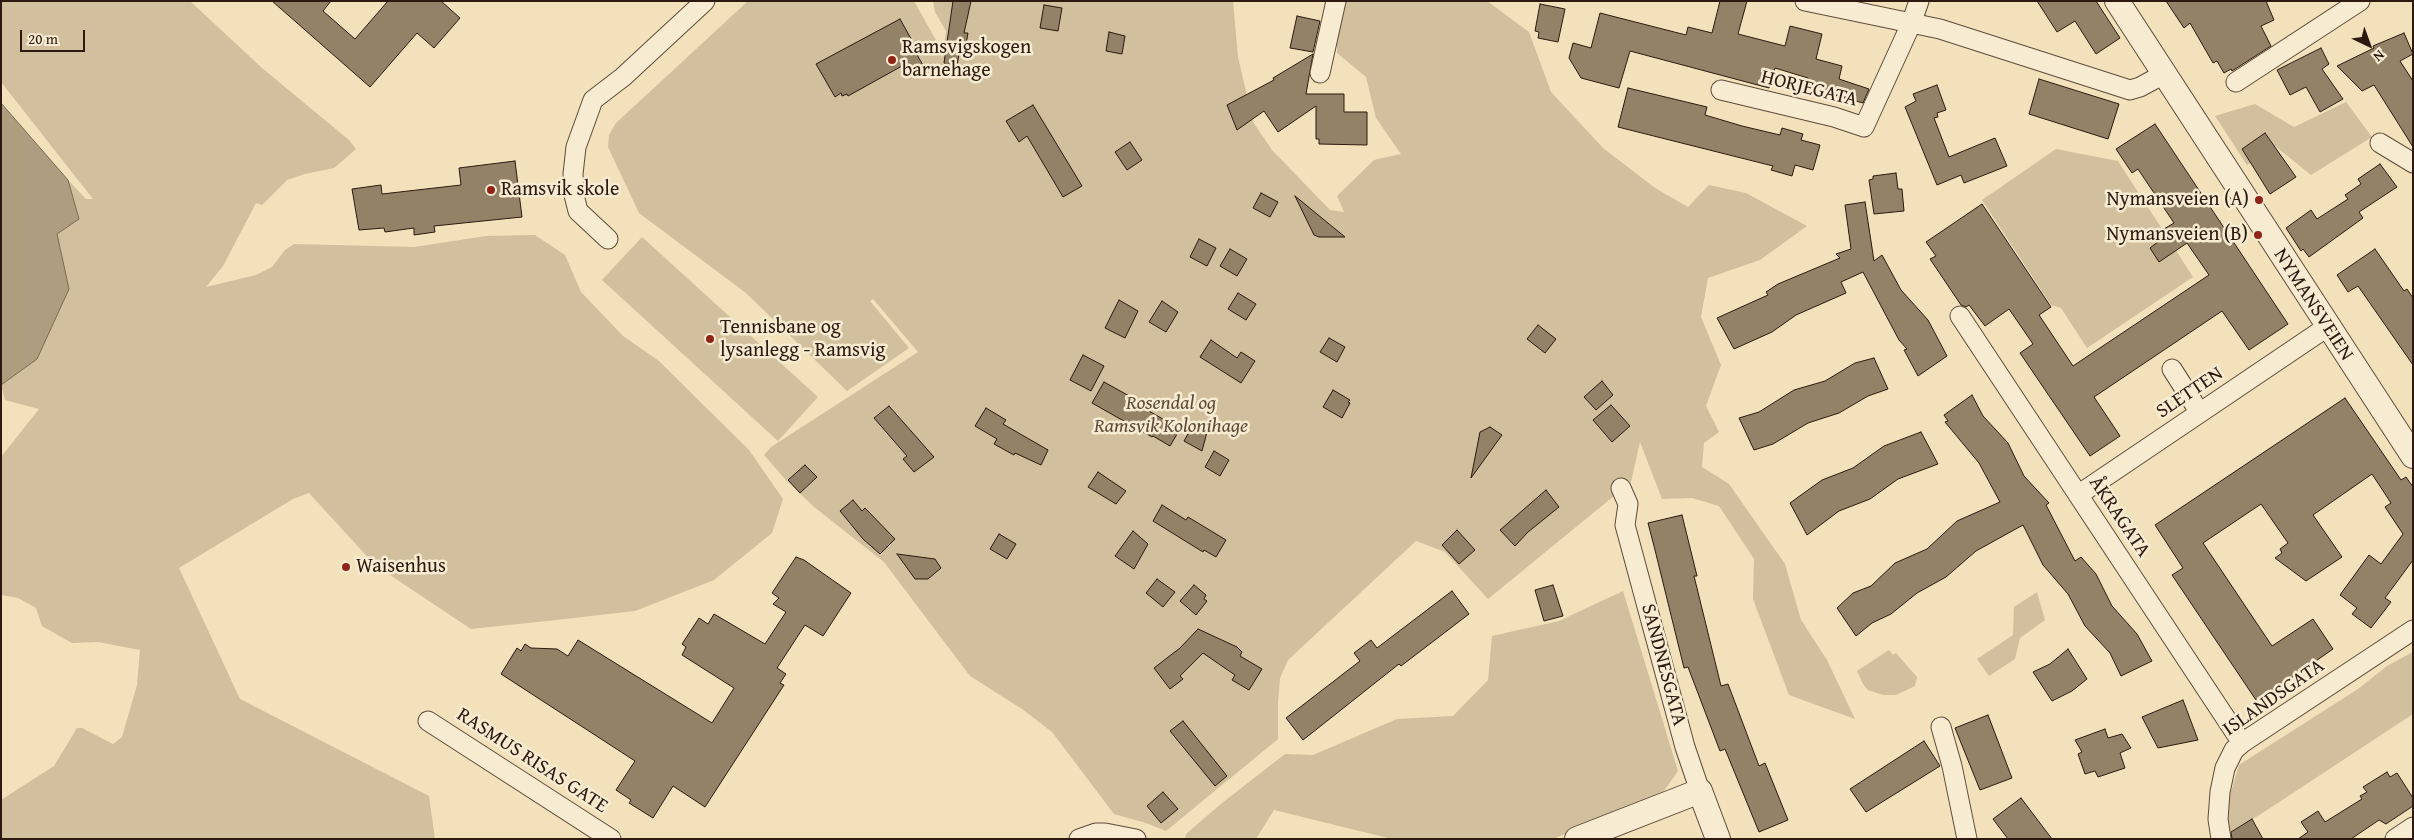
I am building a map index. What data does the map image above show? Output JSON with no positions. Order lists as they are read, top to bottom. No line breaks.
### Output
{"streets":{"street":["HORJEGATA","NYMANSVEIEN","SLETTEN","ÅKRAGATA","SANDNESGATA","ISLANDSGATA","RASMUS RISAS GATE"]},"crossings":[["NYMANSVEIEN","SLETTEN"],["SLETTEN","ÅKRAGATA"],["ÅKRAGATA","ISLANDSGATA"]],"parks":["Rosendal og Ramsvik Kolonihage"],"places":["Ramsvigskogen barnehage","Ramsvik skole","Nymansveien (A)","Nymansveien (B)","Tennisbane og lysanlegg - Ramsvig","Waisenhus"],"scale_bar":"20 m","north":"bottom right"}
